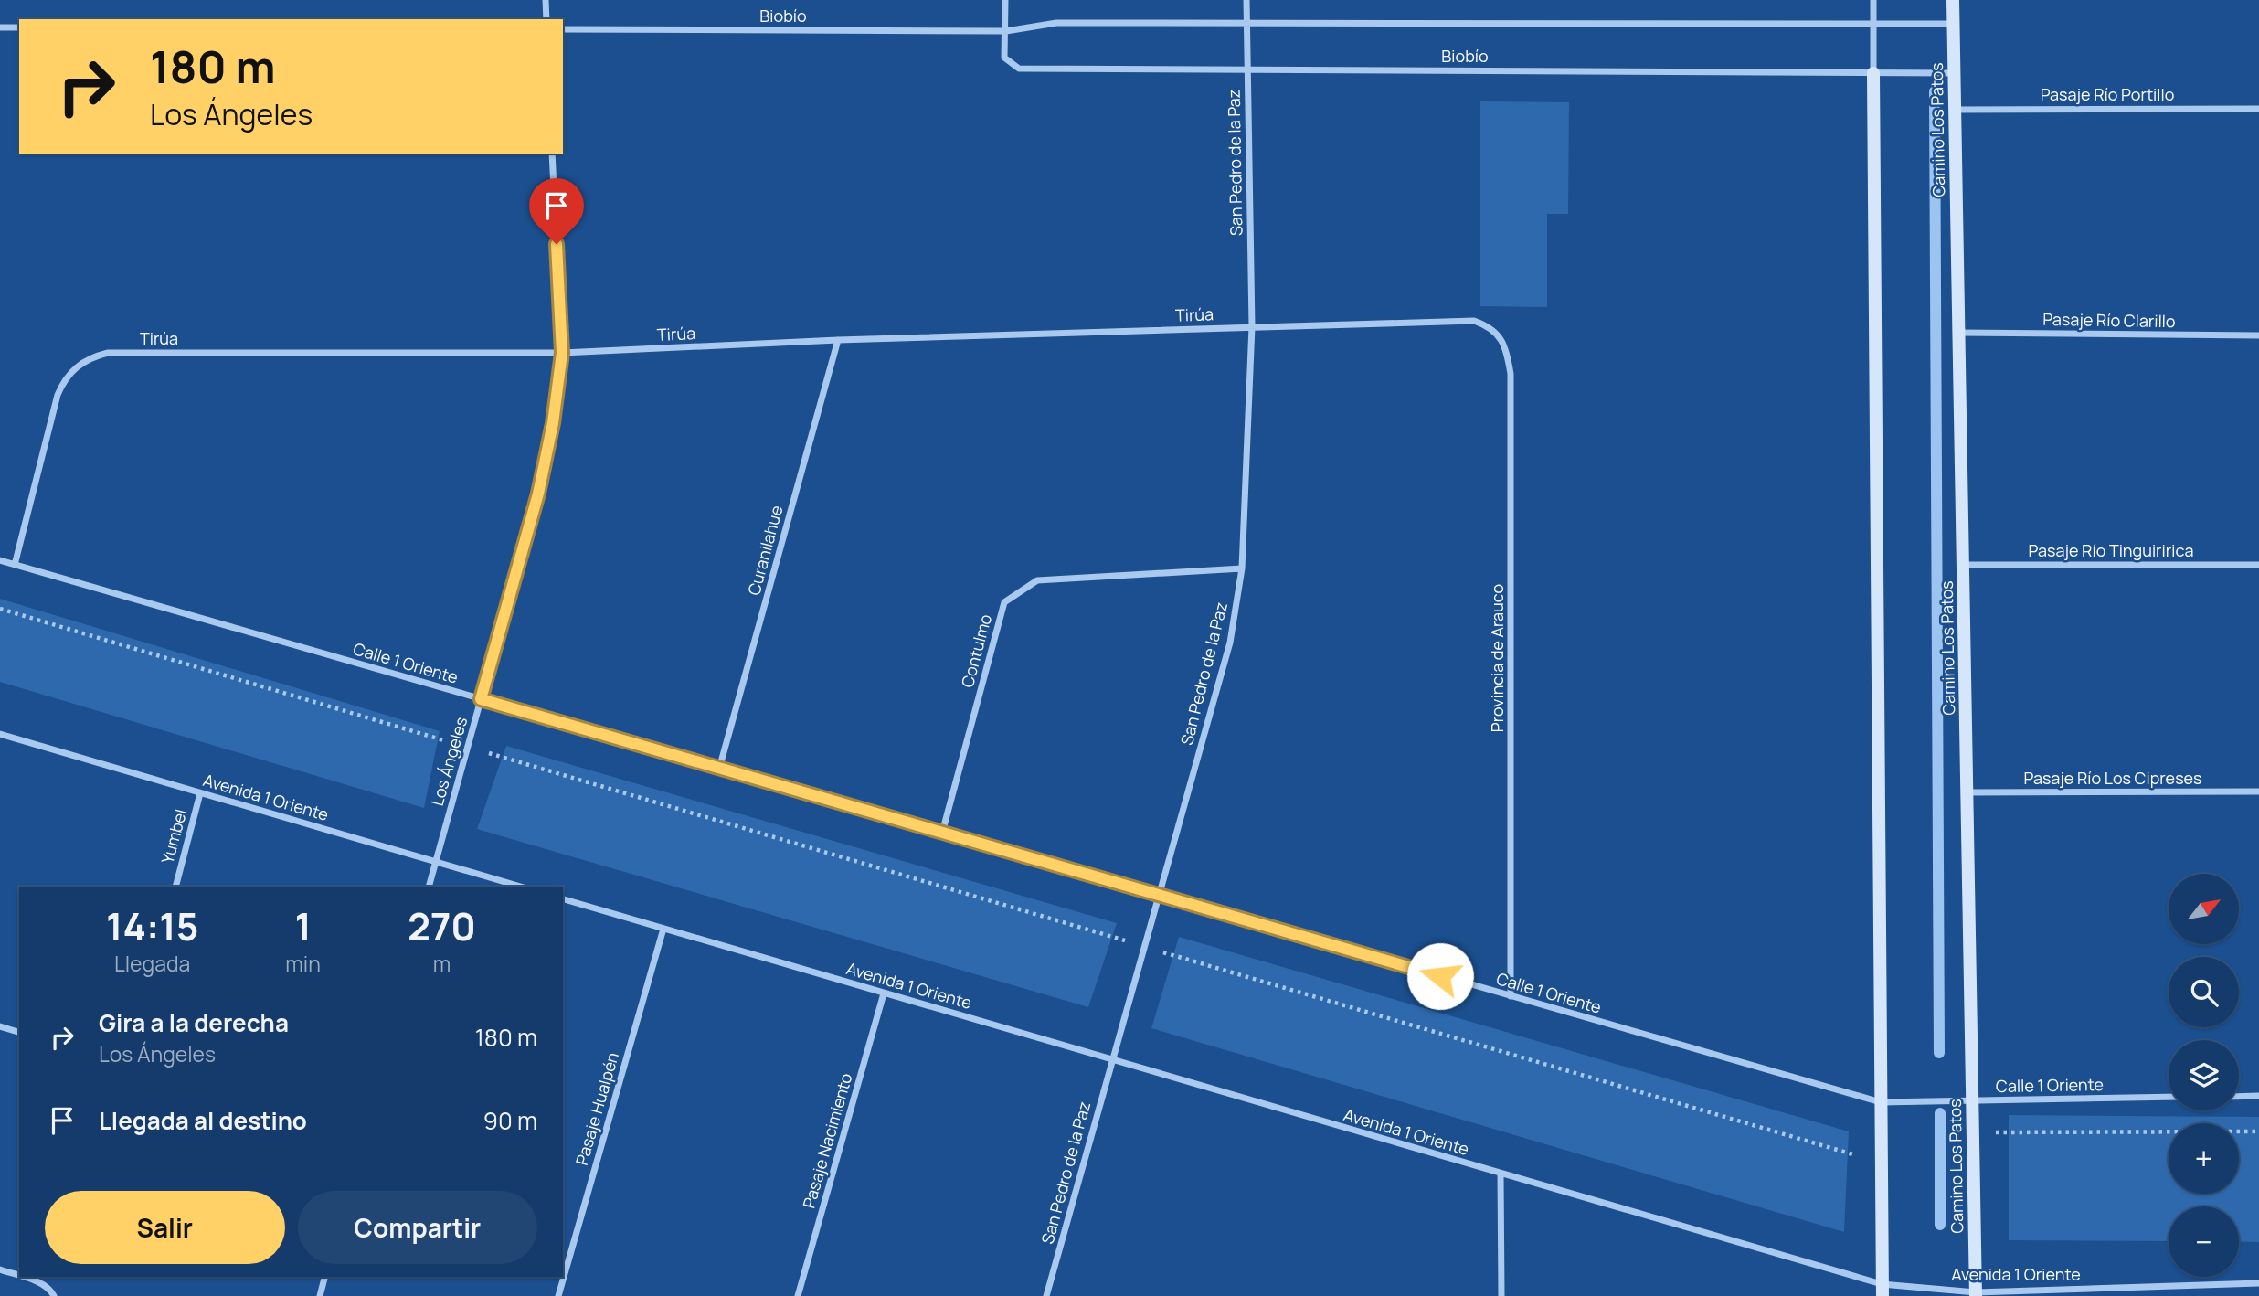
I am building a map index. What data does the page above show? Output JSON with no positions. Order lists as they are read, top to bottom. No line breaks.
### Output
{"streets":{"street":["Biobío","Pasaje Río Portillo","Camino Los Patos","San Pedro de la Paz","Tirúa","Pasaje Río Clarillo","Curanilahue","Pasaje Río Tinguiririca","Contulmo","Provincia de Arauco","Calle 1 Oriente","Los Ángeles","Pasaje Río Los Cipreses","Avenida 1 Oriente","Yumbel","Pasaje Hualpén","Pasaje Nacimiento"]},"crossings":[["Biobío","Camino Los Patos"],["Biobío","San Pedro de la Paz"],["Pasaje Río Portillo","Camino Los Patos"],["Camino Los Patos","Pasaje Río Clarillo"],["Camino Los Patos","Pasaje Río Tinguiririca"],["Camino Los Patos","Calle 1 Oriente"],["Camino Los Patos","Pasaje Río Los Cipreses"],["Camino Los Patos","Avenida 1 Oriente"],["San Pedro de la Paz","Tirúa"],["San Pedro de la Paz","Contulmo"],["San Pedro de la Paz","Calle 1 Oriente"],["San Pedro de la Paz","Avenida 1 Oriente"],["Tirúa","Curanilahue"],["Tirúa","Provincia de Arauco"],["Tirúa","Calle 1 Oriente"],["Tirúa","Los Ángeles"],["Curanilahue","Calle 1 Oriente"],["Contulmo","Calle 1 Oriente"],["Provincia de Arauco","Calle 1 Oriente"],["Calle 1 Oriente","Los Ángeles"],["Los Ángeles","Avenida 1 Oriente"],["Avenida 1 Oriente","Yumbel"],["Avenida 1 Oriente","Pasaje Hualpén"],["Avenida 1 Oriente","Pasaje Nacimiento"]],"north":"top right","page":{"turn":["180 m","Los Ángeles"],"map_buttons":["+","−"],"eta":["14:15","Llegada","1","min","270","m"],"list":[{"name":"Gira a la derecha","note":"Los Ángeles","value":"180 m"},{"name":"Llegada al destino","value":"90 m"}],"buttons":["Salir","Compartir"]}}
